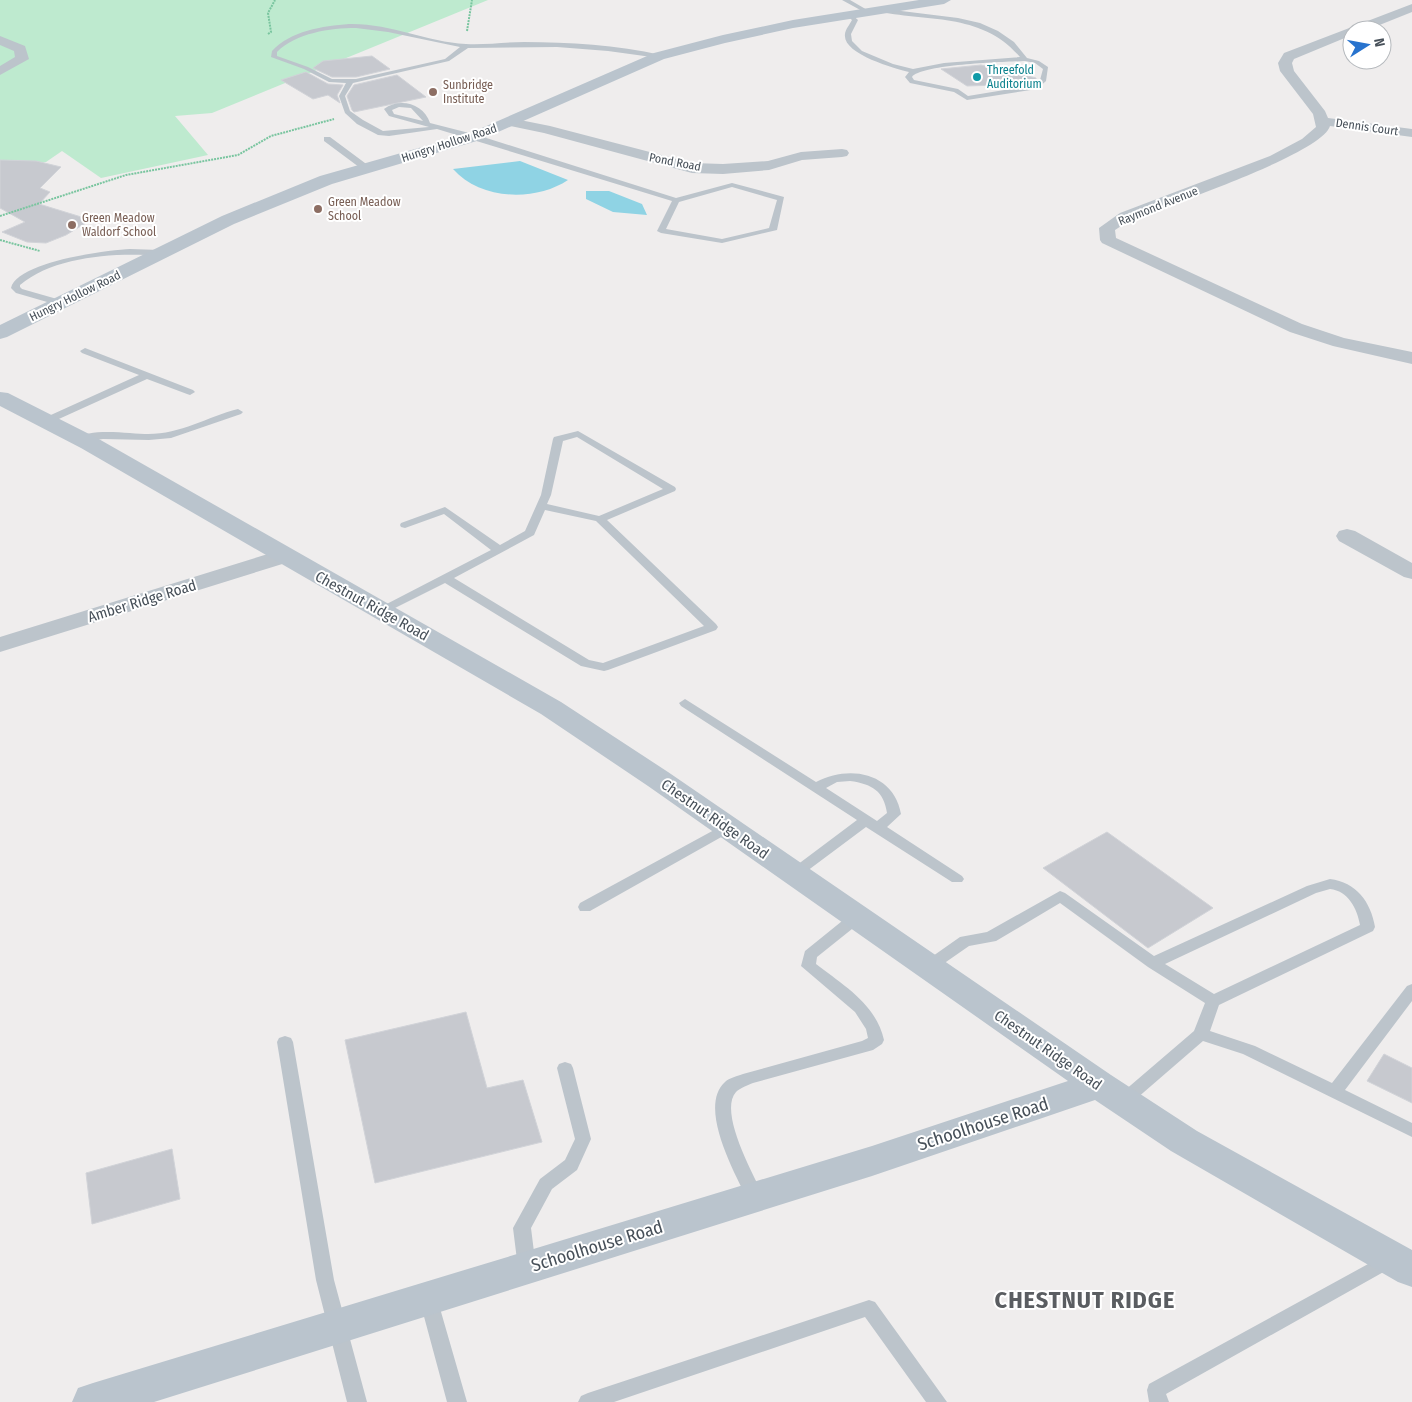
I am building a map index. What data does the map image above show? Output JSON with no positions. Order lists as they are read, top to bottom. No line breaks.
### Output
{"streets":{"street":["Dennis Court","Hungry Hollow Road","Pond Road","Raymond Avenue","Amber Ridge Road","Chestnut Ridge Road","Schoolhouse Road"]},"crossings":[["Dennis Court","Raymond Avenue"],["Hungry Hollow Road","Pond Road"],["Amber Ridge Road","Chestnut Ridge Road"],["Chestnut Ridge Road","Schoolhouse Road"]],"districts":["CHESTNUT RIDGE"],"places":["Threefold Auditorium","Sunbridge Institute","Green Meadow School","Green Meadow Waldorf School"],"north":"right"}
